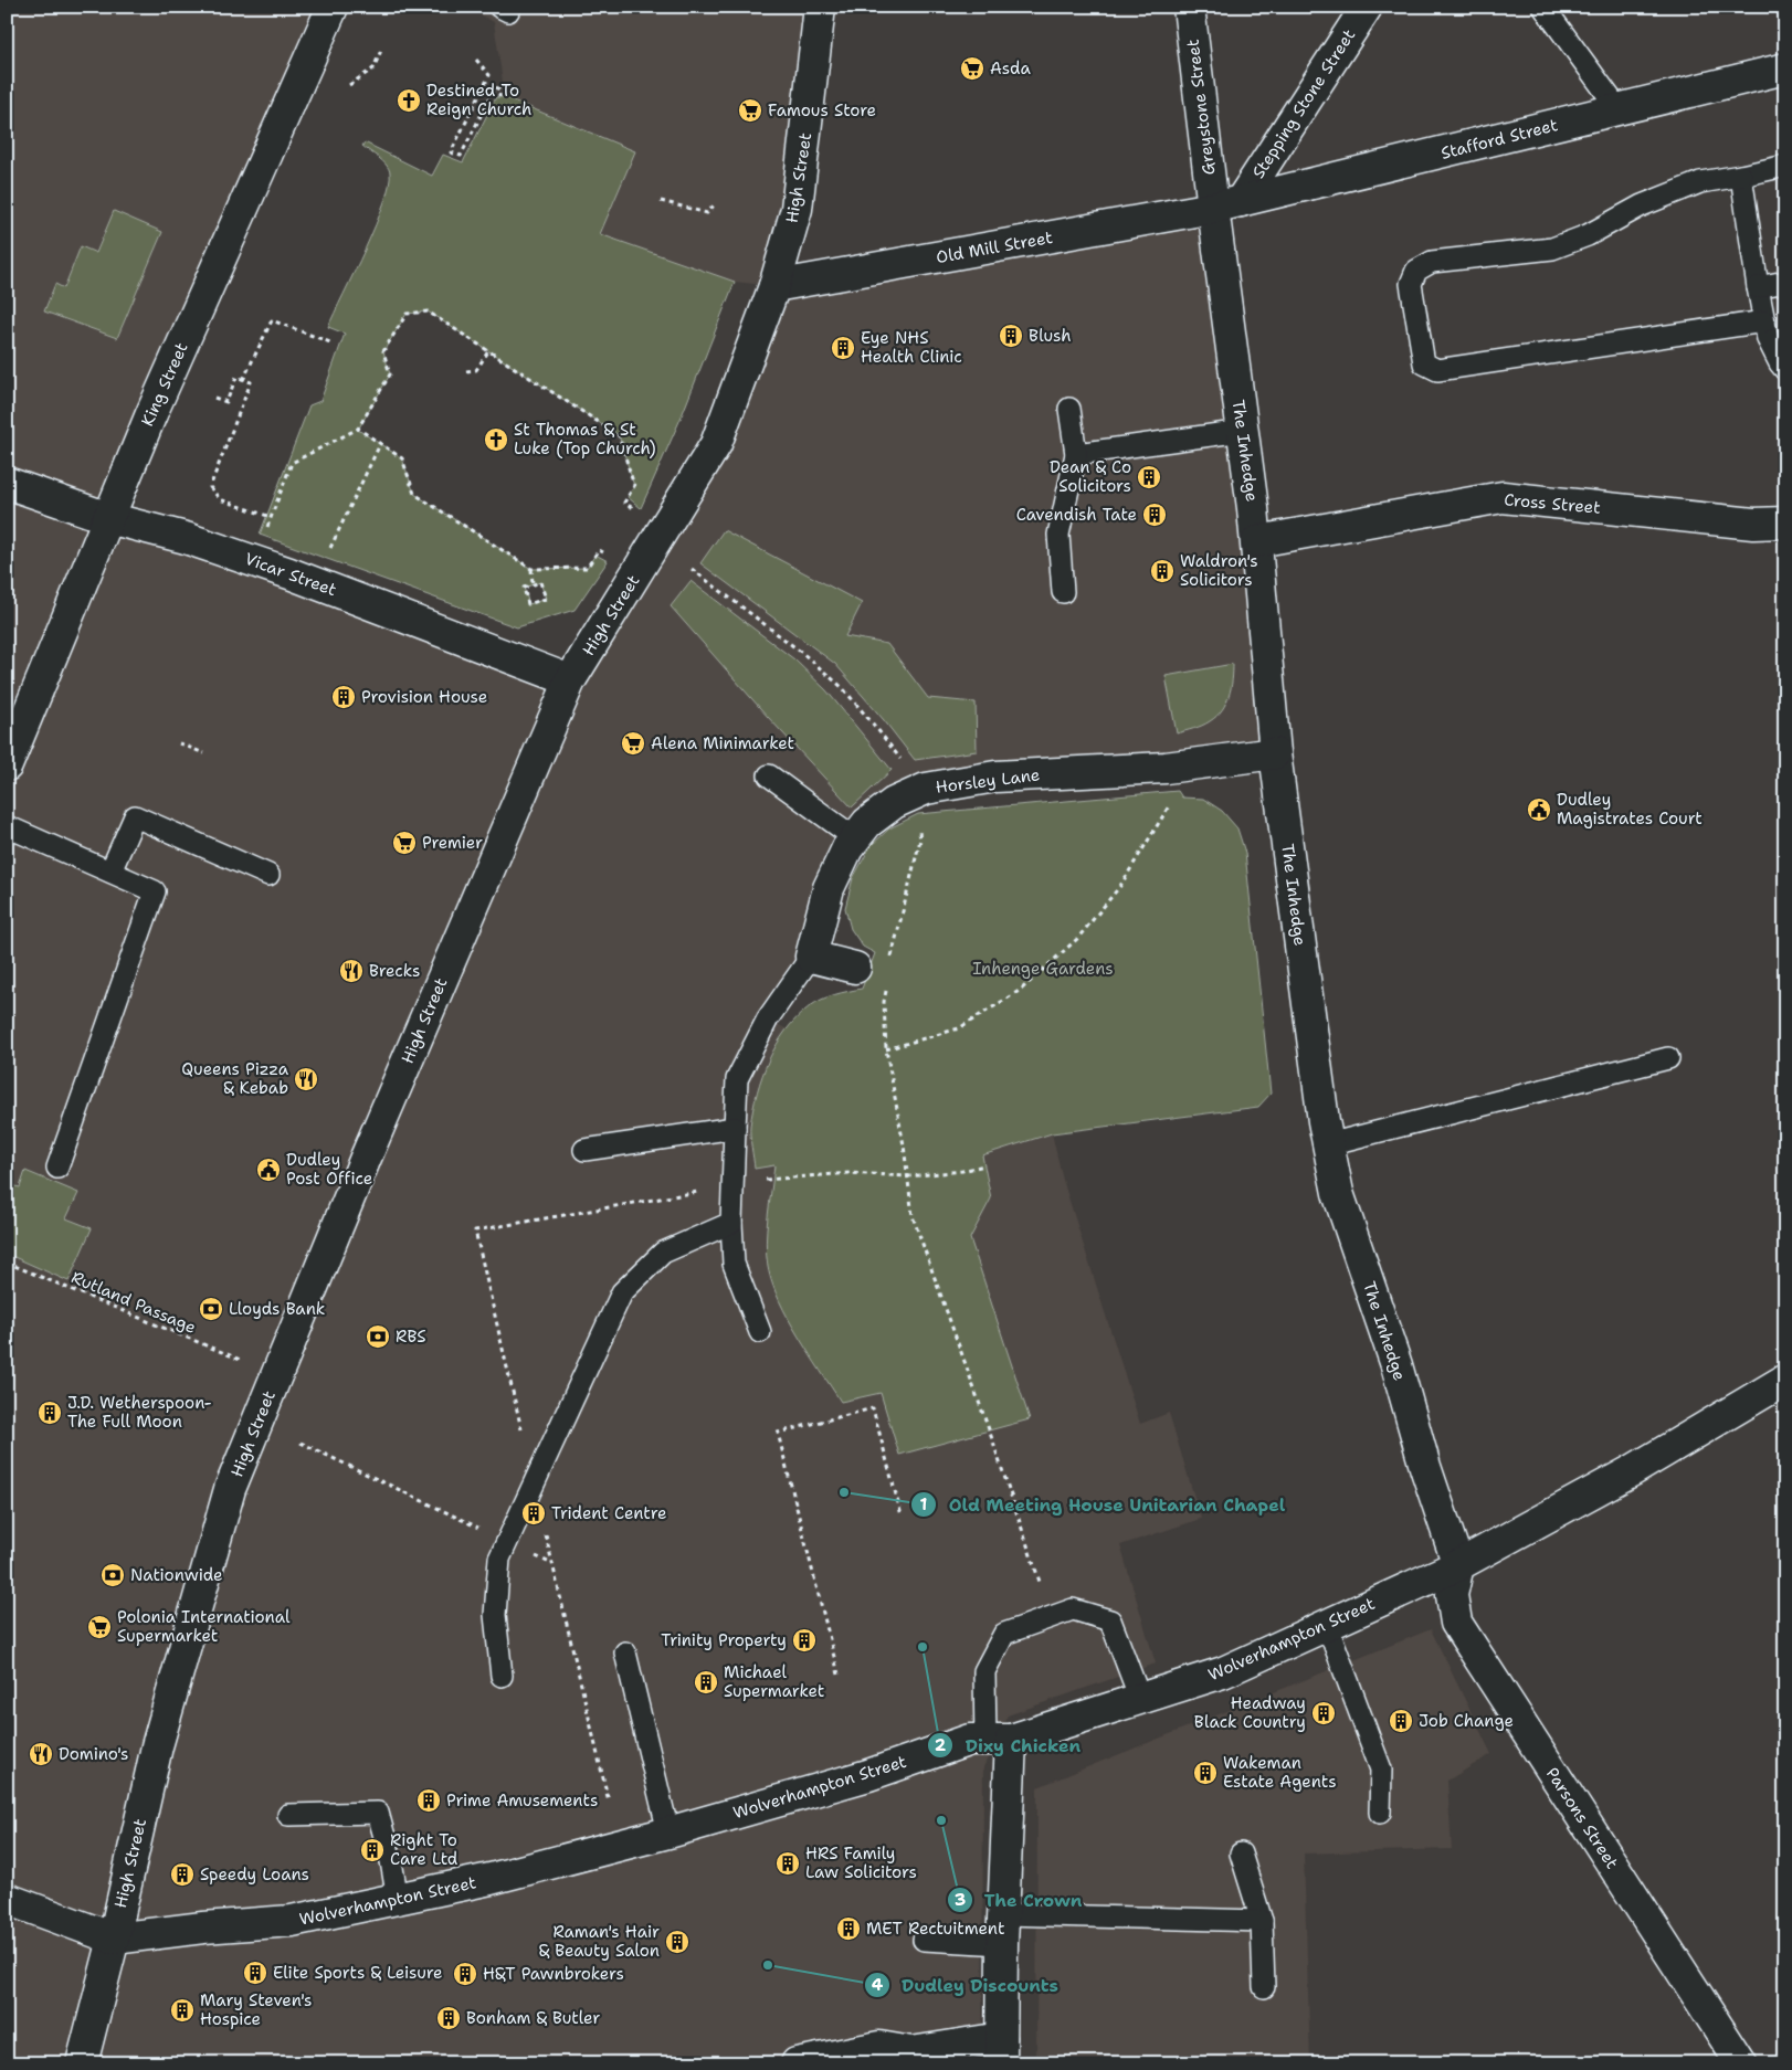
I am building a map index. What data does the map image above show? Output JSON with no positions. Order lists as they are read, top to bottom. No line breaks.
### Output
{"streets":{"street":["Stepping Stone Street","Greystone Street","Stafford Street","High Street","Old Mill Street","King Street","The Inhedge","Cross Street","Vicar Street","Horsley Lane","Wolverhampton Street","Parsons Street"],"path":["Rutland Passage"]},"crossings":[["Stepping Stone Street","Greystone Street"],["Stepping Stone Street","Stafford Street"],["Stepping Stone Street","Old Mill Street"],["Stepping Stone Street","The Inhedge"],["Greystone Street","Stafford Street"],["Greystone Street","Old Mill Street"],["Greystone Street","The Inhedge"],["Stafford Street","Old Mill Street"],["Stafford Street","The Inhedge"],["High Street","Old Mill Street"],["High Street","Vicar Street"],["High Street","Wolverhampton Street"],["Old Mill Street","The Inhedge"],["King Street","Vicar Street"],["The Inhedge","Cross Street"],["The Inhedge","Horsley Lane"],["The Inhedge","Wolverhampton Street"],["The Inhedge","Parsons Street"],["Wolverhampton Street","Parsons Street"]],"parks":["Inhenge Gardens"],"places":{"supermarket":["Asda","Famous Store","Alena Minimarket","Premier","Polonia International Supermarket"],"church":["Destined To Reign Church","St Thomas & St Luke (Top Church)"],"building":["Blush","Eye NHS Health Clinic","Dean & Co Solicitors","Cavendish Tate","Waldron's Solicitors","Provision House","J.D. Wetherspoon- The Full Moon","Trident Centre","Trinity Property","Michael Supermarket","Headway Black Country","Job Change","Wakeman Estate Agents","Prime Amusements","Right To Care Ltd","HRS Family Law Solicitors","Speedy Loans","MET Rectuitment","Raman's Hair & Beauty Salon","Elite Sports & Leisure","H&T Pawnbrokers","Mary Steven's Hospice","Bonham & Butler"],"public building":["Dudley Magistrates Court","Dudley Post Office"],"restaurant":["Brecks","Queens Pizza & Kebab","Domino's"],"bank":["Lloyds Bank","RBS","Nationwide"],"other":["Old Meeting House Unitarian Chapel","Dixy Chicken","The Crown","Dudley Discounts"]}}
